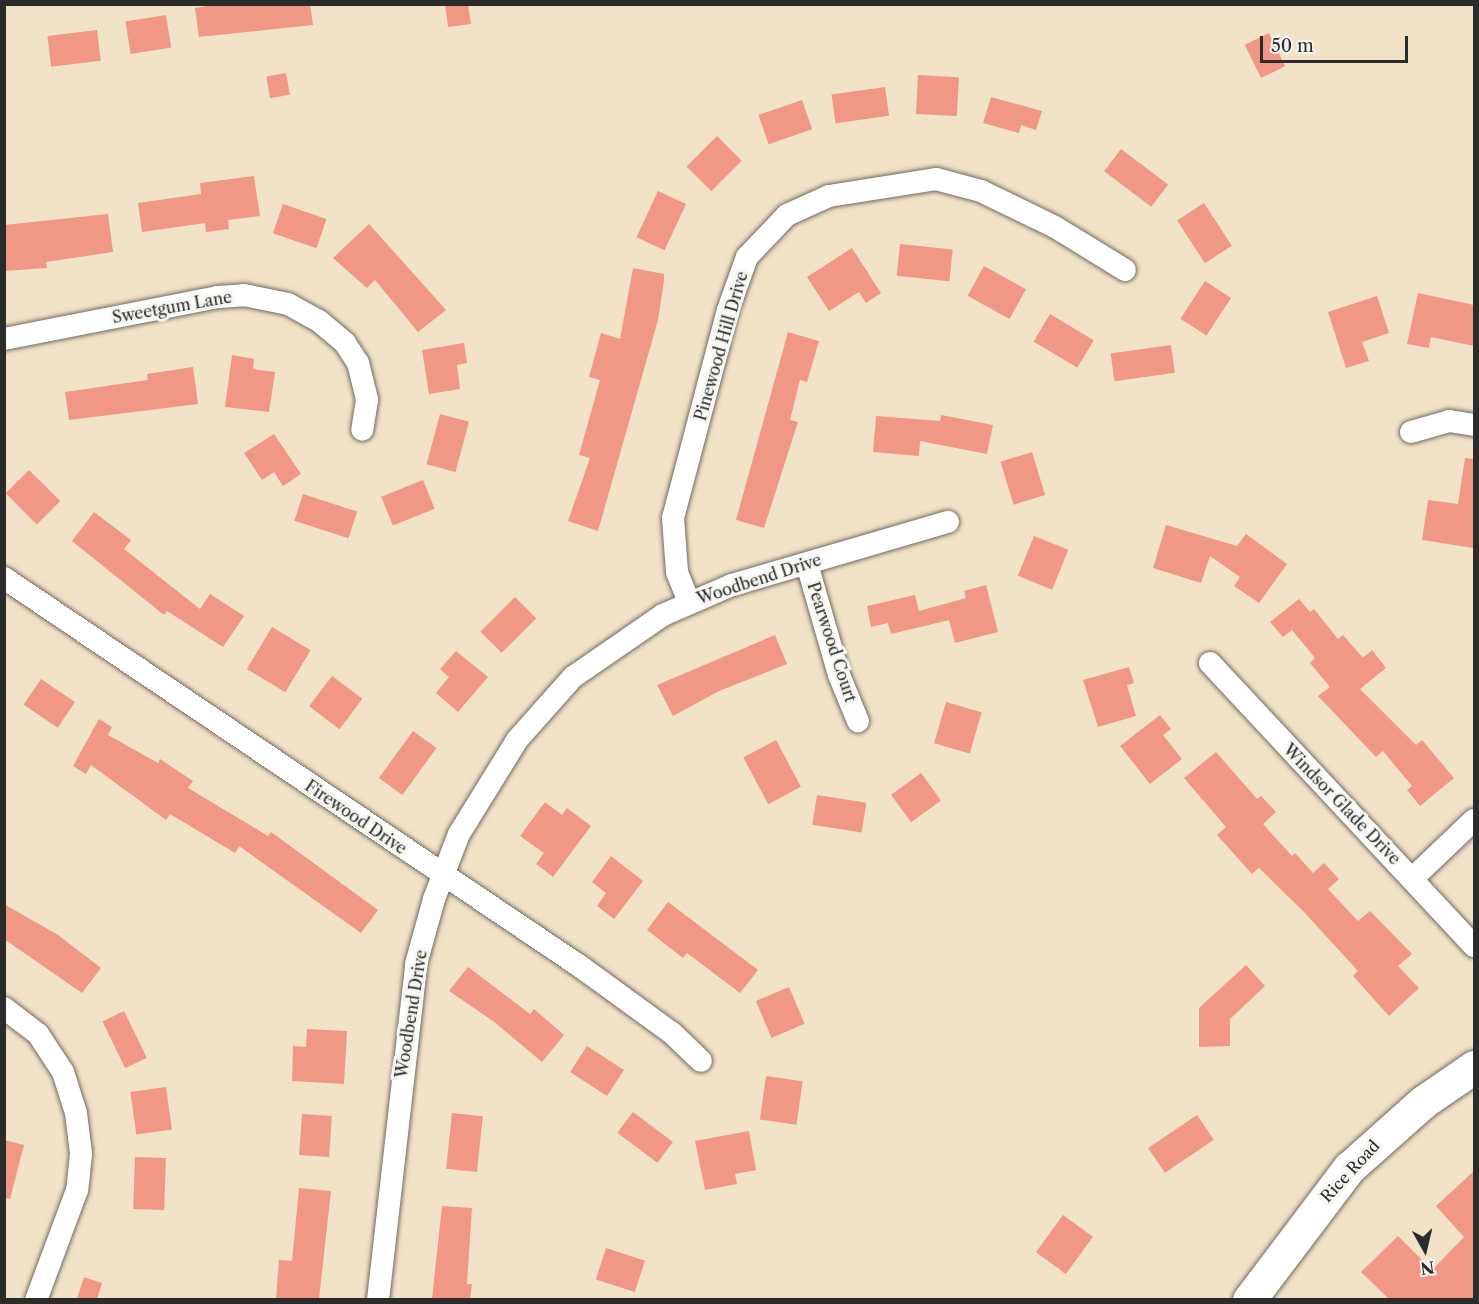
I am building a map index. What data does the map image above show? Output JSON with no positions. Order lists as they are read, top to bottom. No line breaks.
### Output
{"streets":{"street":["Sweetgum Lane","Pinewood Hill Drive","Woodbend Drive","Pearwood Court","Windsor Glade Drive","Firewood Drive","Rice Road"]},"crossings":[["Pinewood Hill Drive","Woodbend Drive"],["Woodbend Drive","Pearwood Court"],["Woodbend Drive","Firewood Drive"]],"scale_bar":"50 m","north":"bottom"}
